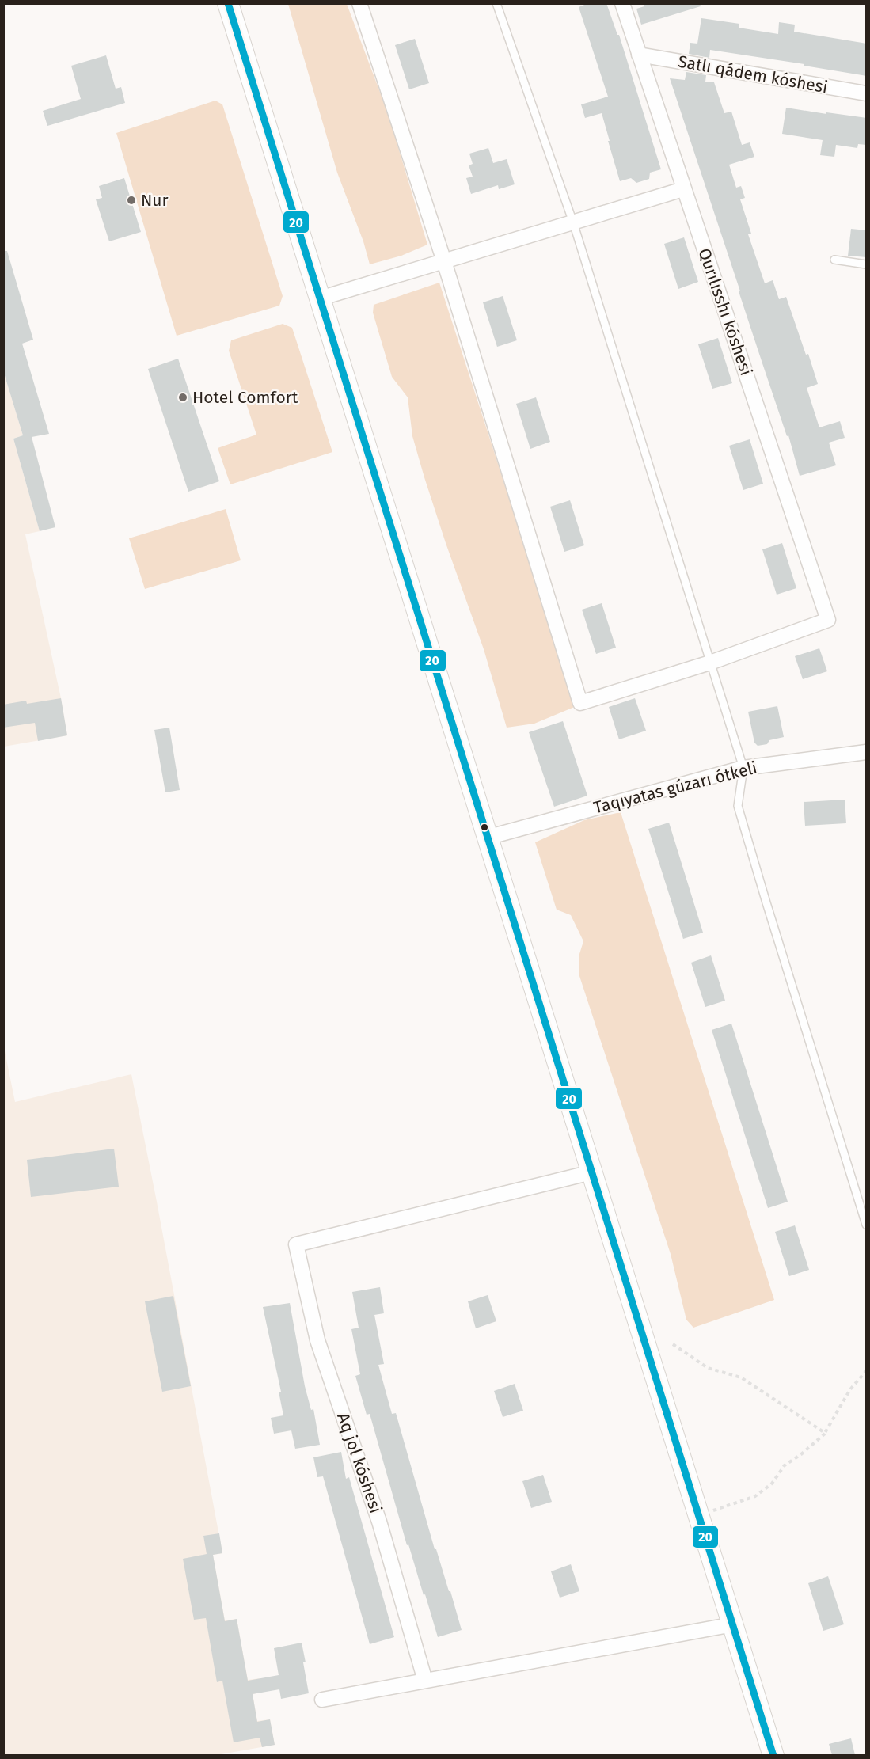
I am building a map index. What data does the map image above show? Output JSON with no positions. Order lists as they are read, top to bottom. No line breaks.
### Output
{"streets":{"street":["Satlı qádem kóshesi","Qurılısshı kóshesi","Taqıyatas gúzarı ótkeli","Aq jol kóshesi"]},"crossings":[["Satlı qádem kóshesi","Qurılısshı kóshesi"]],"places":["Nur","Hotel Comfort"],"lines":["transit line 20"]}
